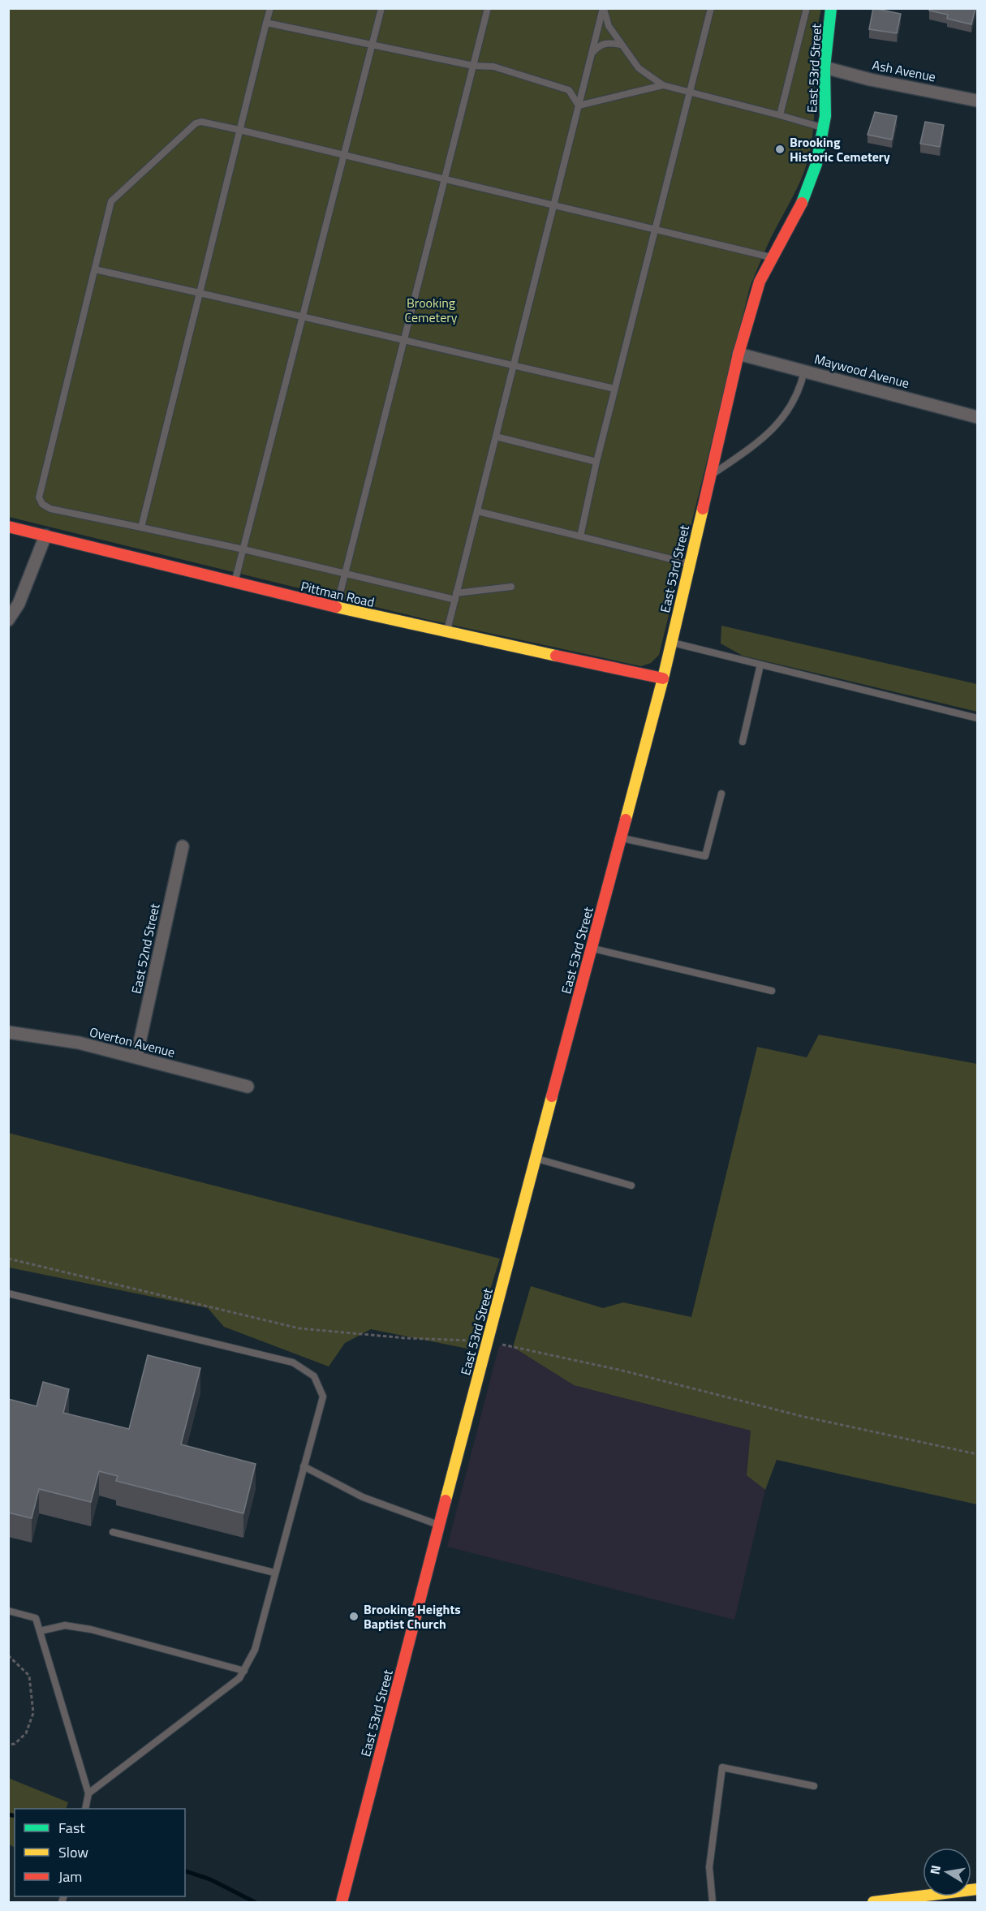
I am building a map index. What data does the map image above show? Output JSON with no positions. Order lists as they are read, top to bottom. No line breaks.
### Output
{"streets":{"street":["East 53rd Street","Ash Avenue","Maywood Avenue","Pittman Road","East 52nd Street","Overton Avenue"]},"crossings":[["East 53rd Street","Ash Avenue"],["East 53rd Street","Maywood Avenue"],["East 53rd Street","Pittman Road"],["East 52nd Street","Overton Avenue"]],"parks":["Brooking Cemetery"],"places":["Brooking Historic Cemetery","Brooking Heights Baptist Church"],"legend":["Fast","Slow","Jam"],"north":"left"}
